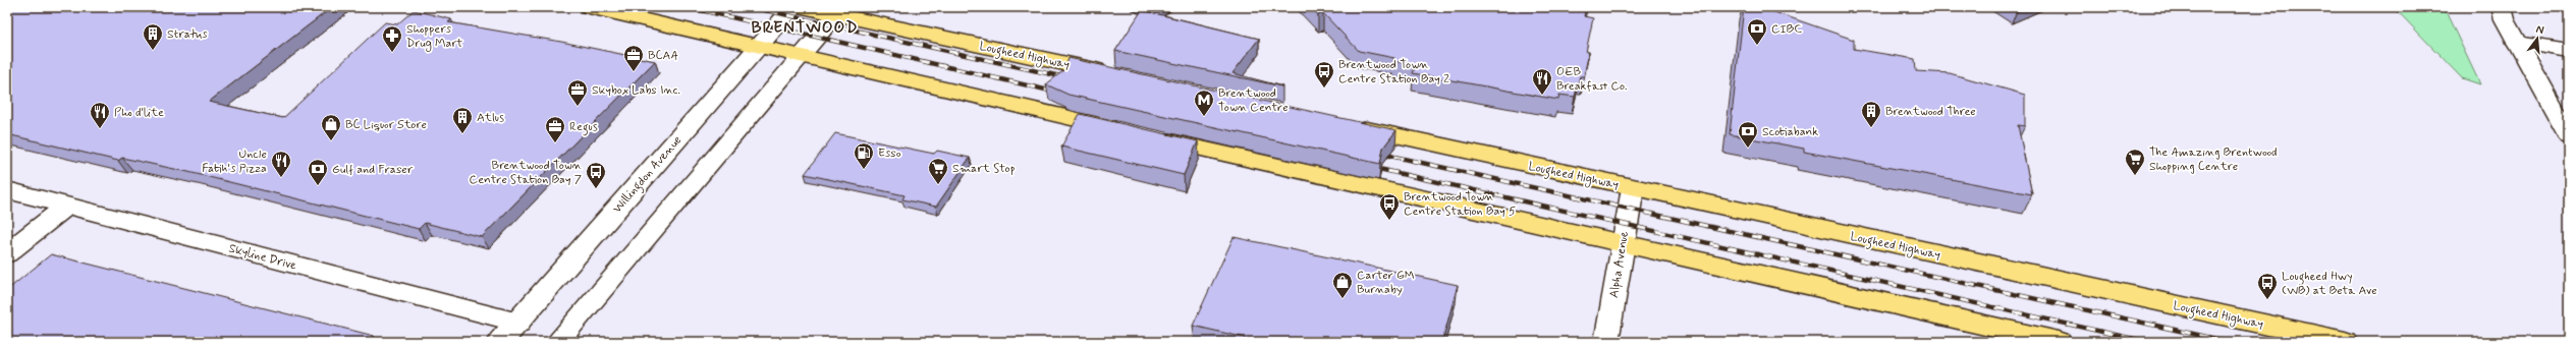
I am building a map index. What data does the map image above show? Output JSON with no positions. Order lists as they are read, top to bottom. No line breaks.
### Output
{"streets":{"main road":["Lougheed Highway"],"street":["Willingdon Avenue","Skyline Drive","Alpha Avenue"]},"crossings":[["Lougheed Highway","Alpha Avenue"],["Willingdon Avenue","Skyline Drive"]],"districts":["BRENTWOOD"],"places":{"bank":["CIBC","Scotiabank","Gulf and Fraser"],"building":["Stratus","Brentwood Three","Atlus"],"pharmacy":["Shoppers Drug Mart"],"office":["BCAA","Skybox Labs Inc.","Regus"],"bus stop":["Brentwood Town Centre Station Bay 2","Brentwood Town Centre Station Bay 7","Brentwood Town Centre Station Bay 5","Lougheed Hwy (WB) at Beta Ave"],"restaurant":["OEB Breakfast Co.","Pho d'lite","Uncle Fatih's Pizza"],"metro station":["Brentwood Town Centre"],"shop":["BC Liquor Store","Carter GM Burnaby"],"fuel station":["Esso"],"supermarket":["The Amazing Brentwood Shopping Centre","Smart Stop"]},"north":"top"}
